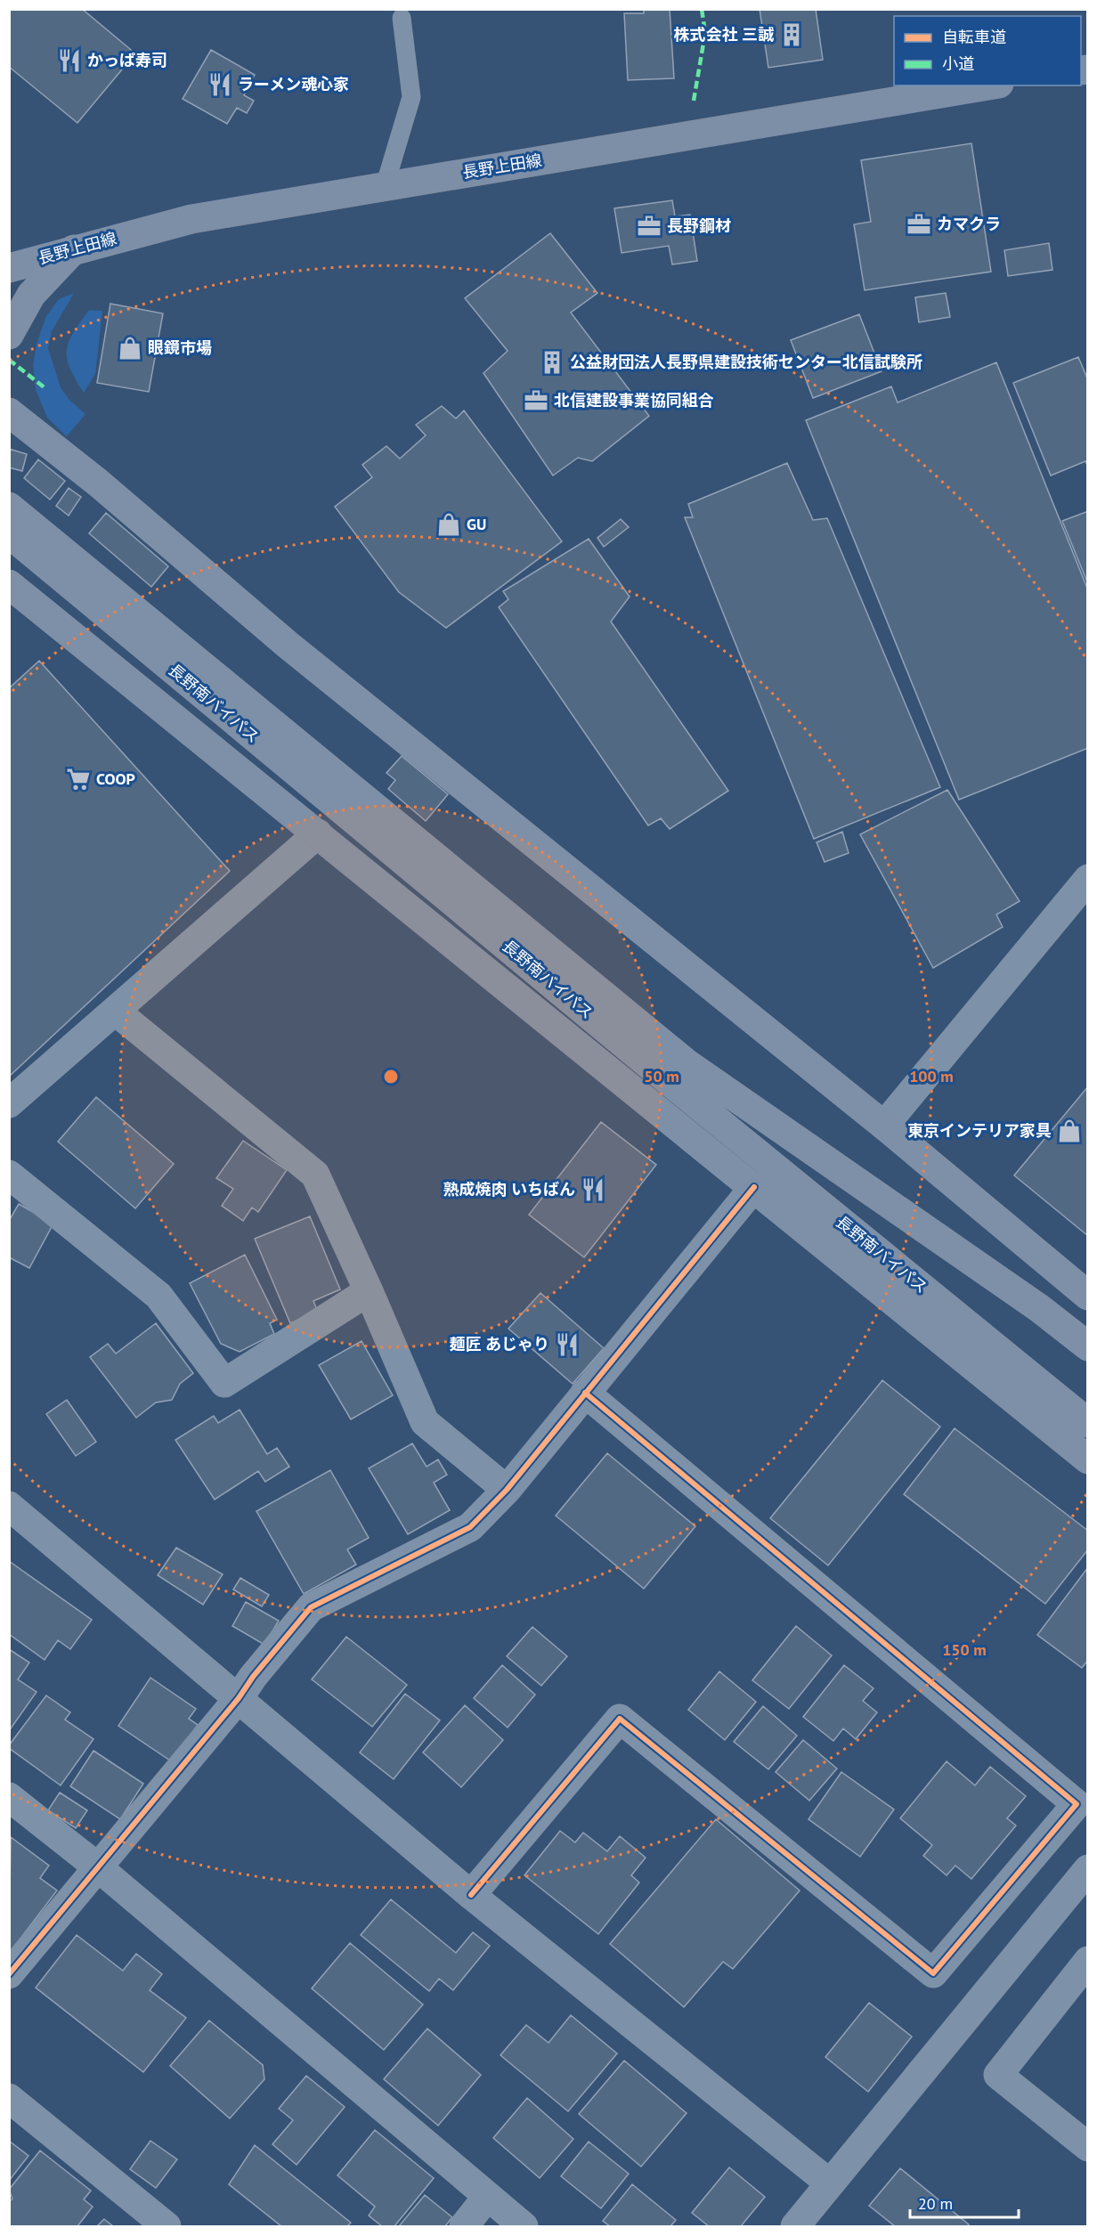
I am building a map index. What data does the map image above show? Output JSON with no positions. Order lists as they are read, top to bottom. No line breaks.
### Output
{"streets":{"highway":["長野南バイパス"],"main road":["長野上田線"]},"places":{"building":["株式会社 三誠","公益財団法人長野県建設技術センター北信試験所"],"restaurant":["かっぱ寿司","ラーメン魂心家","熟成焼肉 いちばん","麺匠 あじゃり"],"office":["カマクラ","長野鋼材","北信建設事業協同組合"],"shop":["眼鏡市場","GU","東京インテリア家具"],"supermarket":["COOP"]},"legend":["自転車道","小道"],"scale_bar":"20 m","rings":["50 m","100 m","150 m"]}
